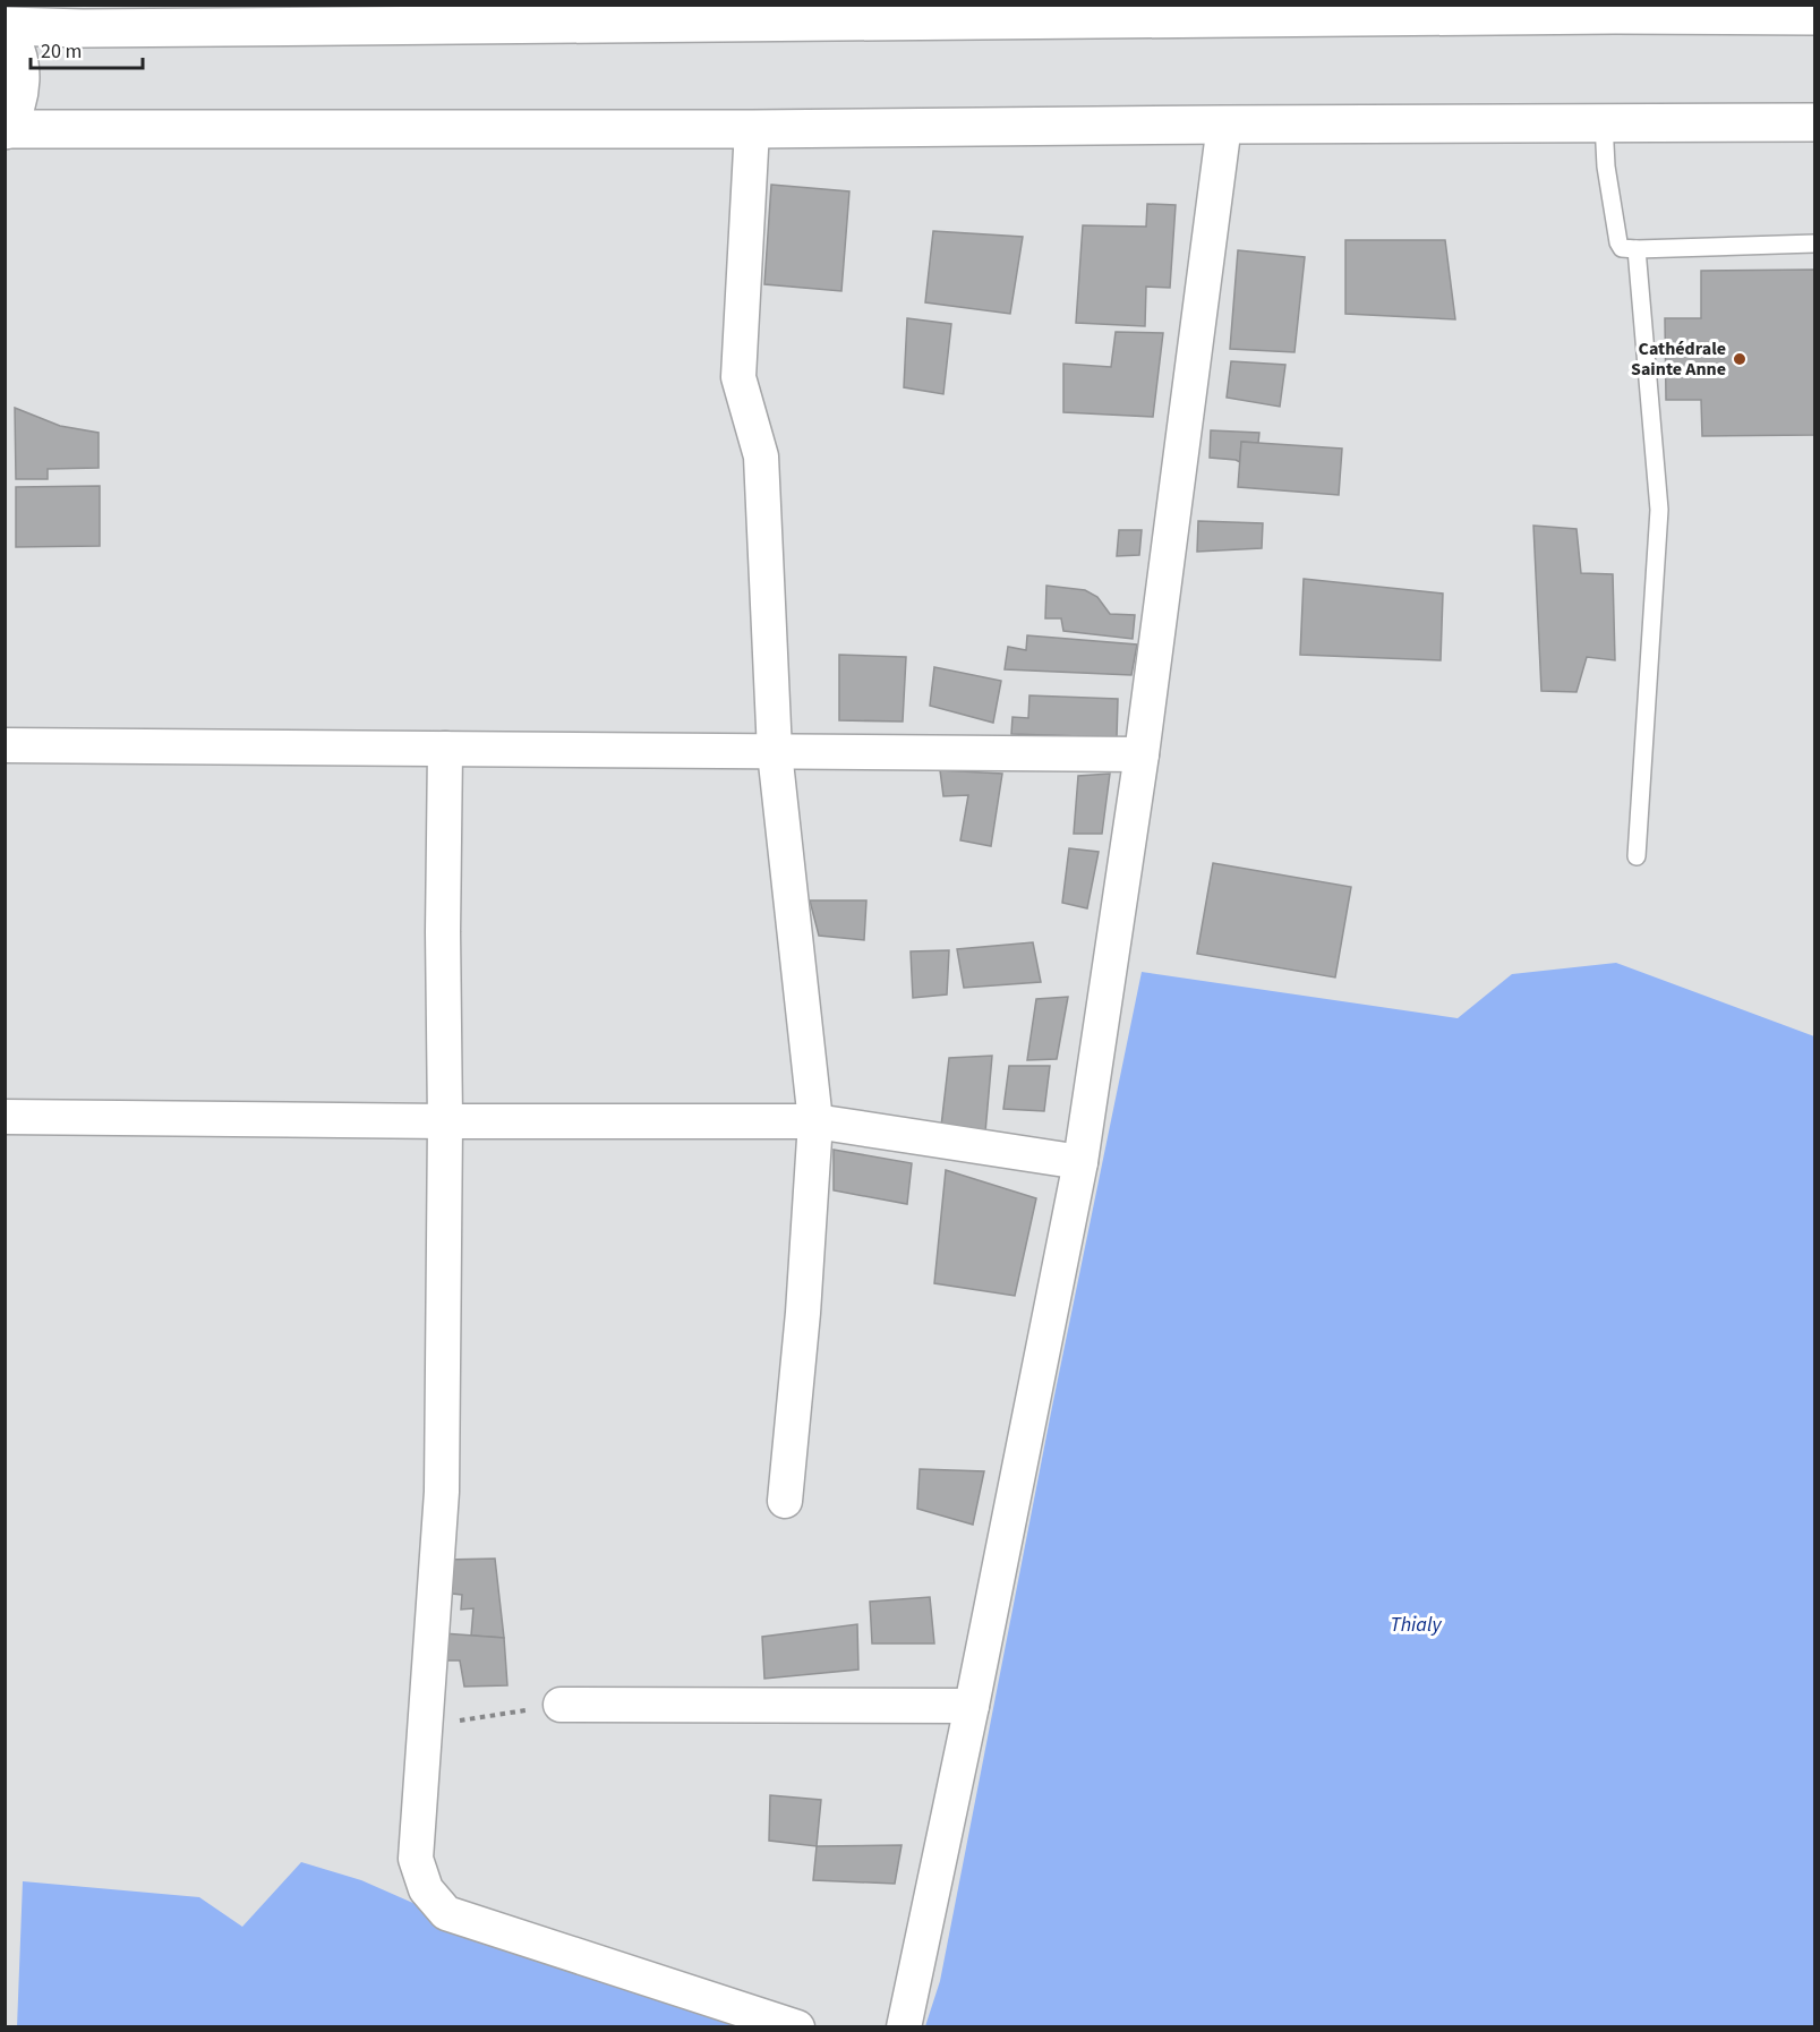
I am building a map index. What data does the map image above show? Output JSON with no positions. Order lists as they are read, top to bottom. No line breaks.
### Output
{"water":["Thialy"],"places":["Cathédrale Sainte Anne"],"scale_bar":"20 m"}
